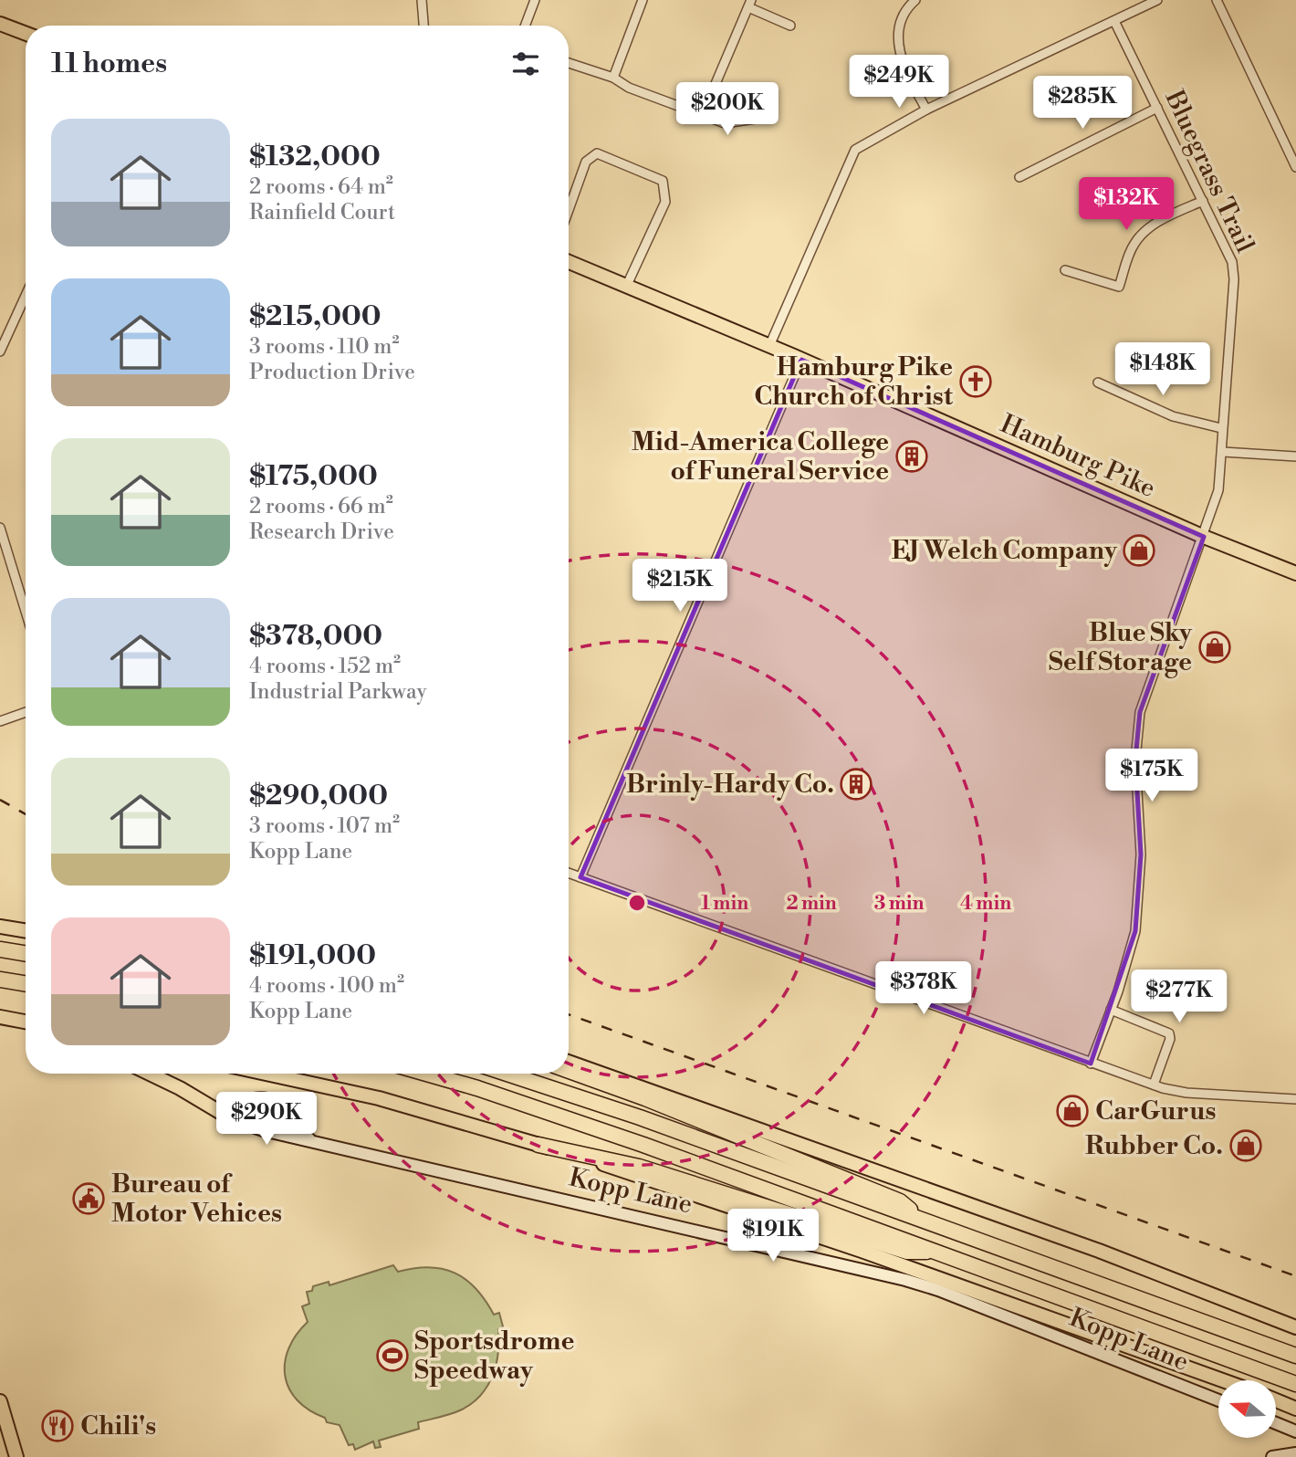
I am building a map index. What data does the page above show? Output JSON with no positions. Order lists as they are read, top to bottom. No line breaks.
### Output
{"streets":{"main road":["Hamburg Pike"],"street":["Bluegrass Trail","Kopp Lane"]},"crossings":[["Bluegrass Trail","Hamburg Pike"]],"places":{"church":["Hamburg Pike Church of Christ"],"building":["Mid-America College of Funeral Service","Brinly-Hardy Co."],"shop":["EJ Welch Company","Blue Sky Self Storage","CarGurus","Rubber Co."],"public building":["Bureau of Motor Vehices"],"sports":["Sportsdrome Speedway"],"restaurant":["Chili's"]},"north":"left","page":{"heading":"11 homes","price":["$249K","$285K","$200K","$132K","$148K","$215K","$175K","$378K","$277K","$290K","$191K"],"list":[{"name":"$132,000","note":"2 rooms · 64 m² · Rainfield Court"},{"name":"$215,000","note":"3 rooms · 110 m² · Production Drive"},{"name":"$175,000","note":"2 rooms · 66 m² · Research Drive"},{"name":"$378,000","note":"4 rooms · 152 m² · Industrial Parkway"},{"name":"$290,000","note":"3 rooms · 107 m² · Kopp Lane"},{"name":"$191,000","note":"4 rooms · 100 m² · Kopp Lane"}]},"rings":["1 min","2 min","3 min","4 min"]}
